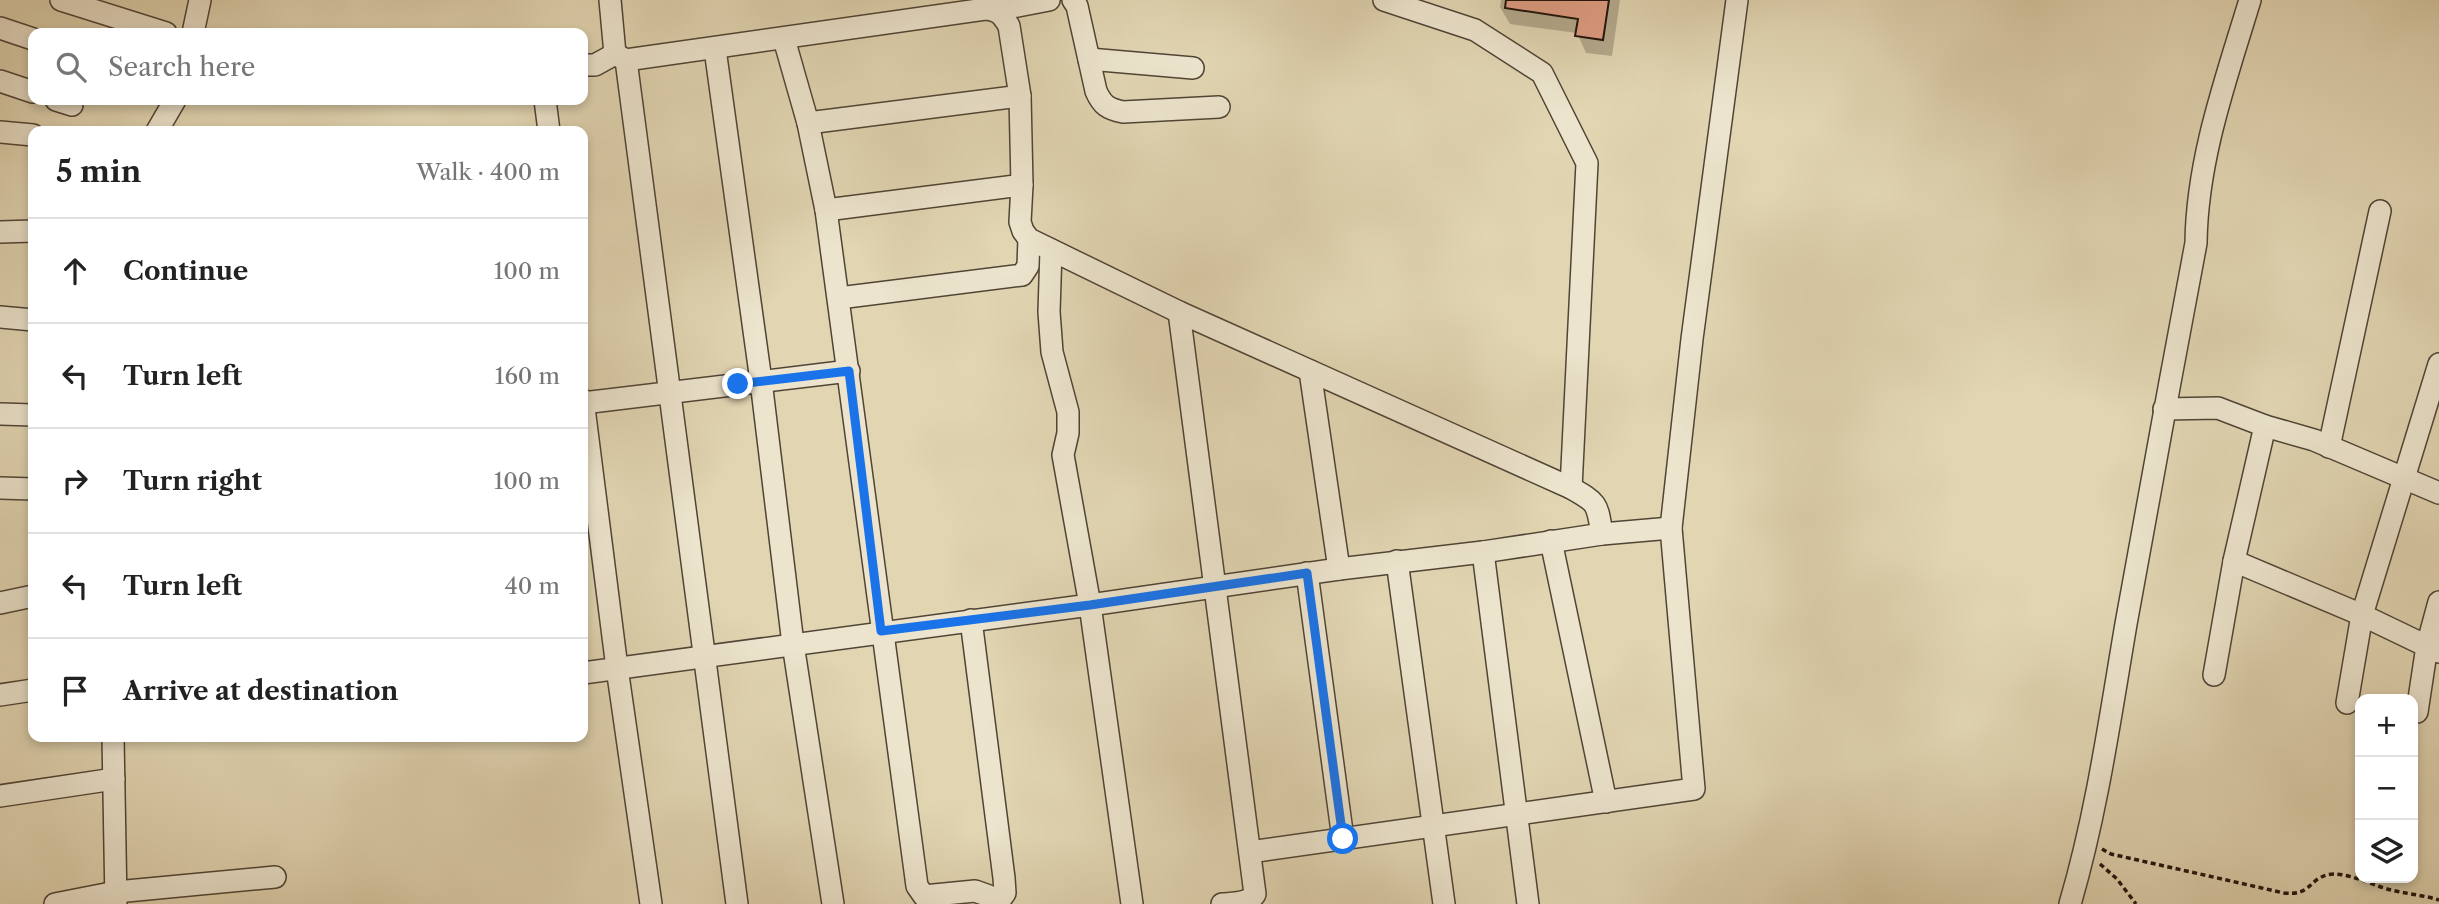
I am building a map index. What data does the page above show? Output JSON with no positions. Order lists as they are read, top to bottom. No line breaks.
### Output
{"page":{"search":"Search here","heading":["5 min","Walk · 400 m"],"list":[["Continue","100 m"],["Turn left","160 m"],["Turn right","100 m"],["Turn left","40 m"],"Arrive at destination"],"map_buttons":["+","−"]}}
